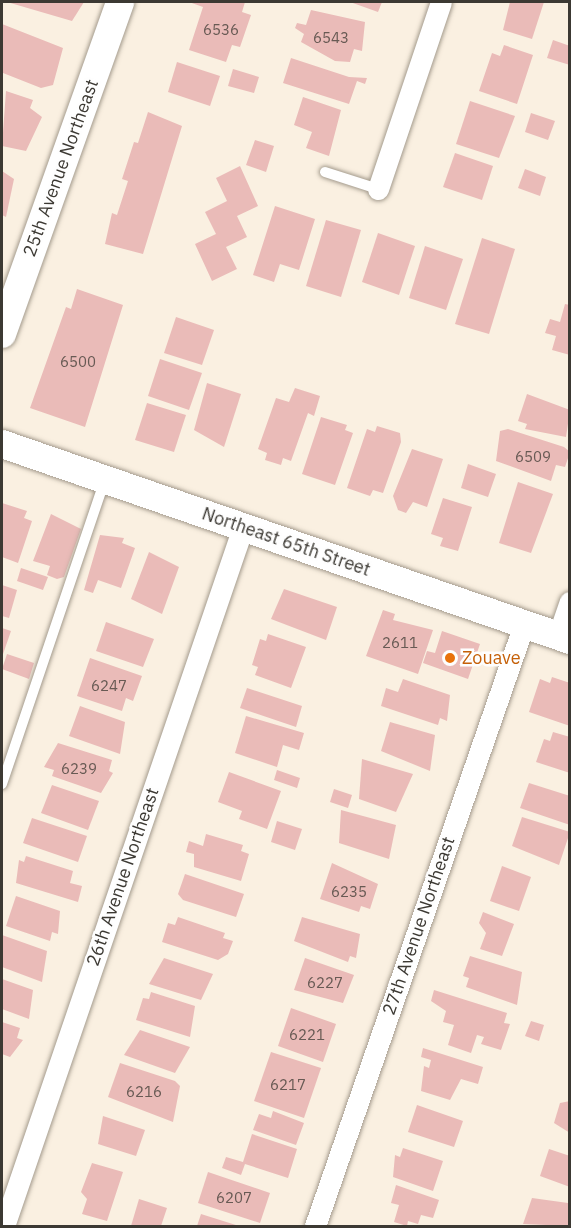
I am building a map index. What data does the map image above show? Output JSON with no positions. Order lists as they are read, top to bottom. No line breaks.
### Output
{"streets":{"main road":["25th Avenue Northeast","Northeast 65th Street"],"street":["26th Avenue Northeast","27th Avenue Northeast"]},"crossings":[["Northeast 65th Street","26th Avenue Northeast"],["Northeast 65th Street","27th Avenue Northeast"]],"places":["Zouave"],"house_numbers":["6536","6543","6500","6509","2611","6247","6239","6235","6227","6221","6217","6216","6207"]}
